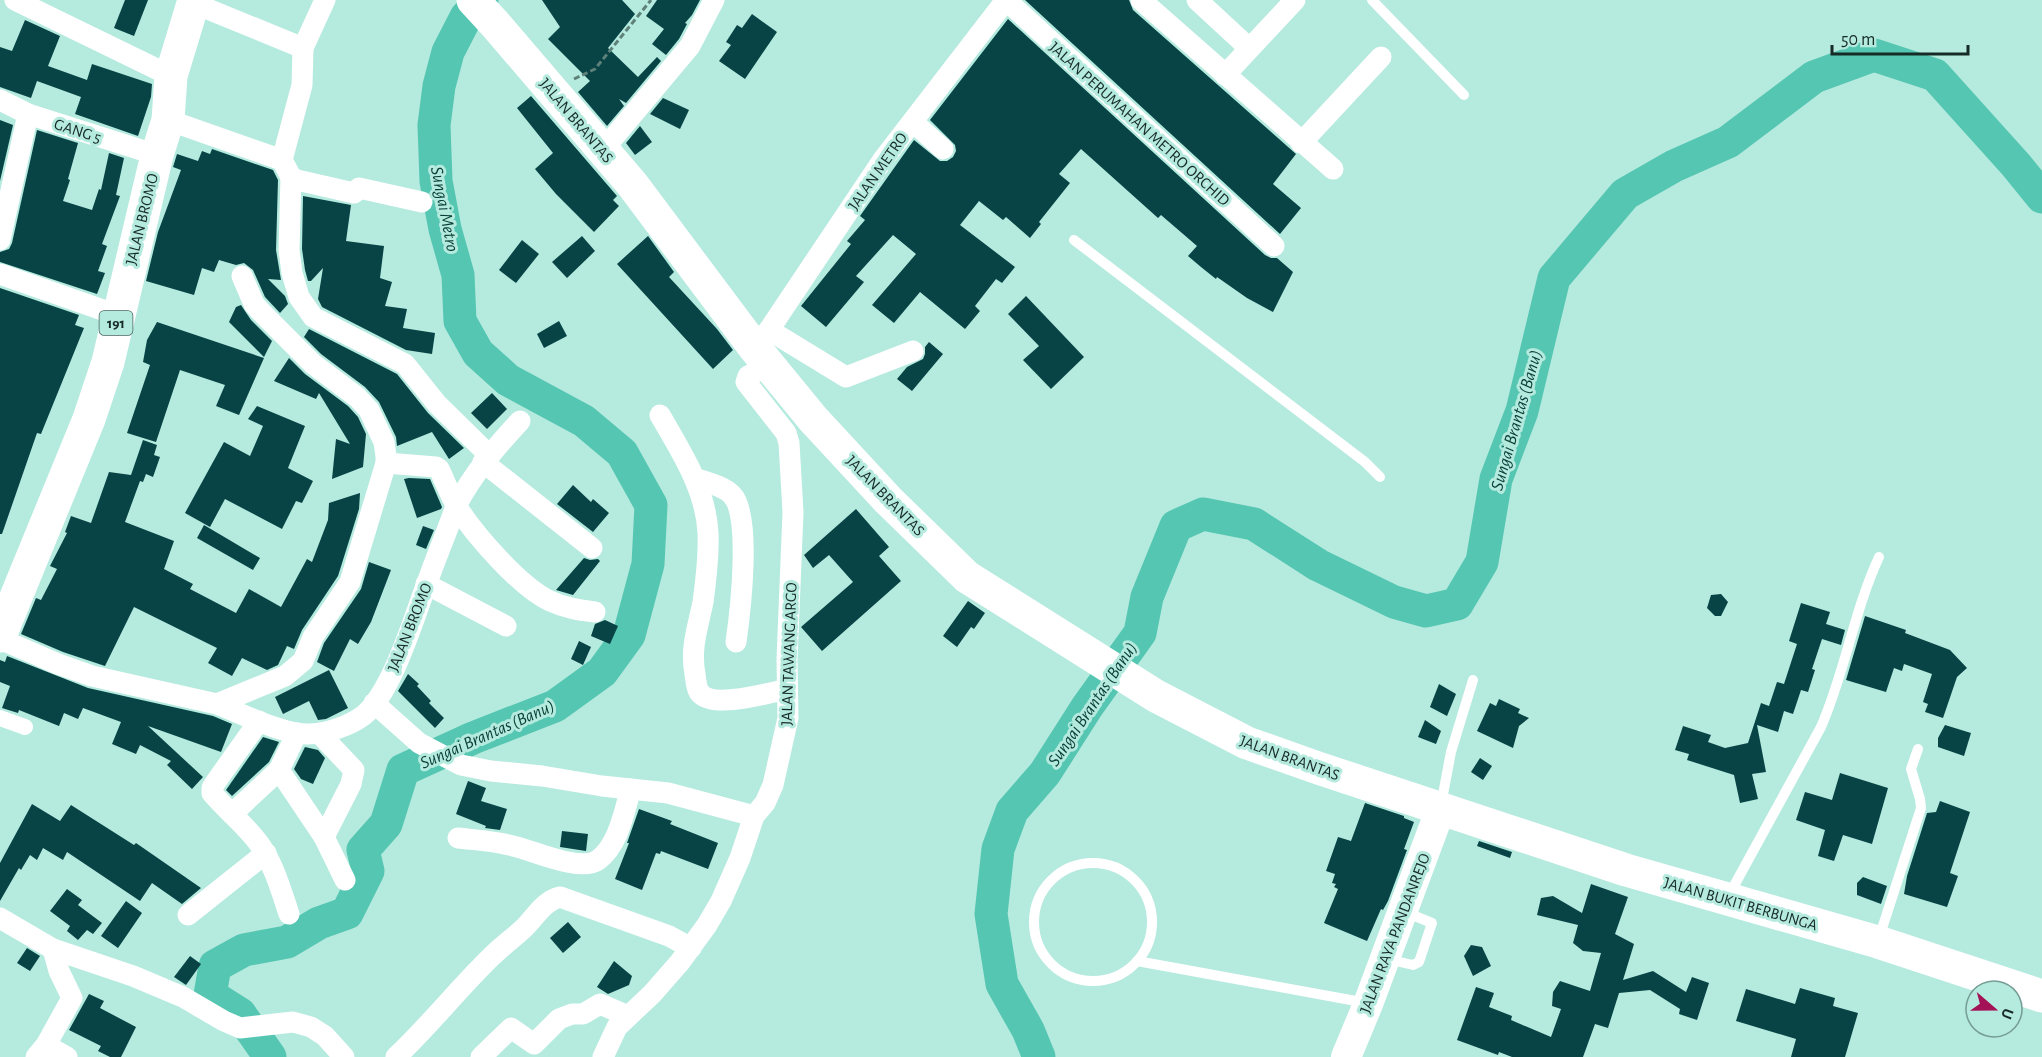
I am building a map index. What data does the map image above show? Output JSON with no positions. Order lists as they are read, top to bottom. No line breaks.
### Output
{"streets":{"main road":["JALAN BRANTAS","JALAN BROMO","191","JALAN BUKIT BERBUNGA","JALAN RAYA PANDANREJO"],"street":["JALAN PERUMAHAN METRO ORCHID","GANG 5","JALAN METRO","JALAN TAWANG ARGO"]},"crossings":[["JALAN BRANTAS","JALAN METRO"],["JALAN BRANTAS","JALAN TAWANG ARGO"],["JALAN BRANTAS","JALAN BUKIT BERBUNGA"],["JALAN BRANTAS","JALAN RAYA PANDANREJO"],["JALAN PERUMAHAN METRO ORCHID","JALAN METRO"],["GANG 5","JALAN BROMO"],["JALAN METRO","JALAN TAWANG ARGO"],["JALAN BUKIT BERBUNGA","JALAN RAYA PANDANREJO"]],"water":["Sungai Metro","Sungai Brantas (Banu)"],"scale_bar":"50 m","north":"right"}
